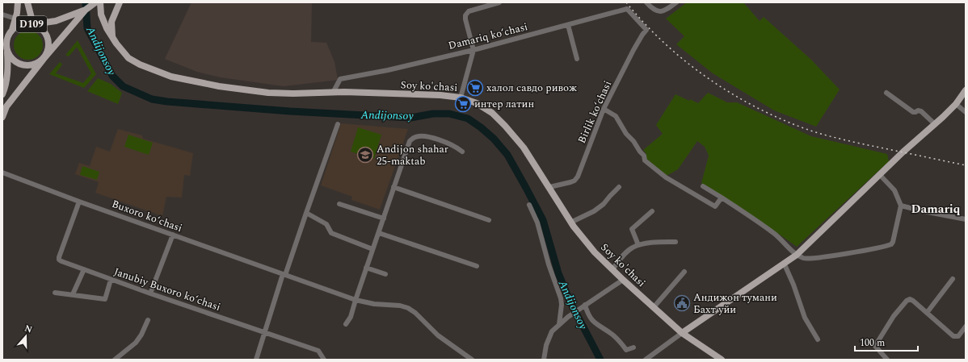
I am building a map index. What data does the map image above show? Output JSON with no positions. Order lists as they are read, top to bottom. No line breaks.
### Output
{"streets":{"main road":["D109","Soy ko'chasi"],"street":["Damariq koʻchasi","Birlik koʻchasi","Buxoro koʻchasi","Janubiy Buxoro koʻchasi"]},"crossings":[["Damariq koʻchasi","Soy ko'chasi"],["Damariq koʻchasi","Birlik koʻchasi"],["Soy ko'chasi","Birlik koʻchasi"],["Buxoro koʻchasi","Janubiy Buxoro koʻchasi"]],"districts":["Damariq"],"water":["Andijonsoy"],"places":{"supermarket":["халол савдо ривож","интер латин"],"school or university":["Andijon shahar 25-maktab"],"public building":["Андижон тумани Бахт уйи"]},"scale_bar":"100 m","north":"top"}
